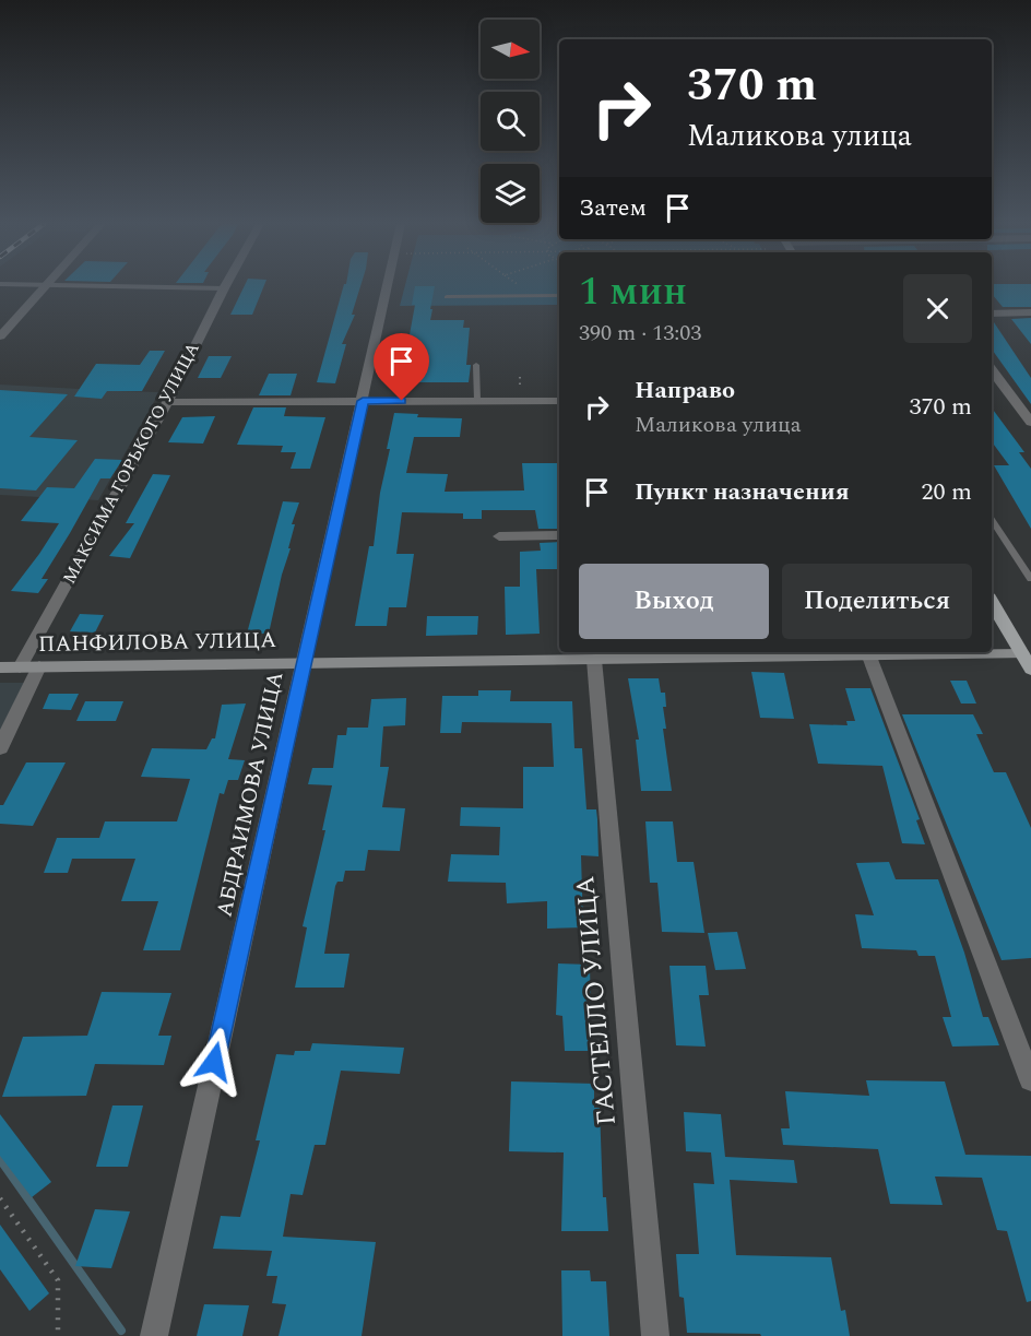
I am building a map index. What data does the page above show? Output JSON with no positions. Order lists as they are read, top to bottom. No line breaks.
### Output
{"streets":{"street":["МАКСИМА ГОРЬКОГО УЛИЦА","ПАНФИЛОВА УЛИЦА","АБДРАИМОВА УЛИЦА","ГАСТЕЛЛО УЛИЦА"]},"crossings":[["МАКСИМА ГОРЬКОГО УЛИЦА","ПАНФИЛОВА УЛИЦА"],["ПАНФИЛОВА УЛИЦА","АБДРАИМОВА УЛИЦА"],["ПАНФИЛОВА УЛИЦА","ГАСТЕЛЛО УЛИЦА"]],"north":"right","page":{"turn":["370 m","Маликова улица"],"then":"Затем","heading":["1 мин","390 m · 13:03"],"list":[{"name":"Направо","note":"Маликова улица","value":"370 m"},{"name":"Пункт назначения","value":"20 m"}],"buttons":["Выход","Поделиться"]}}
